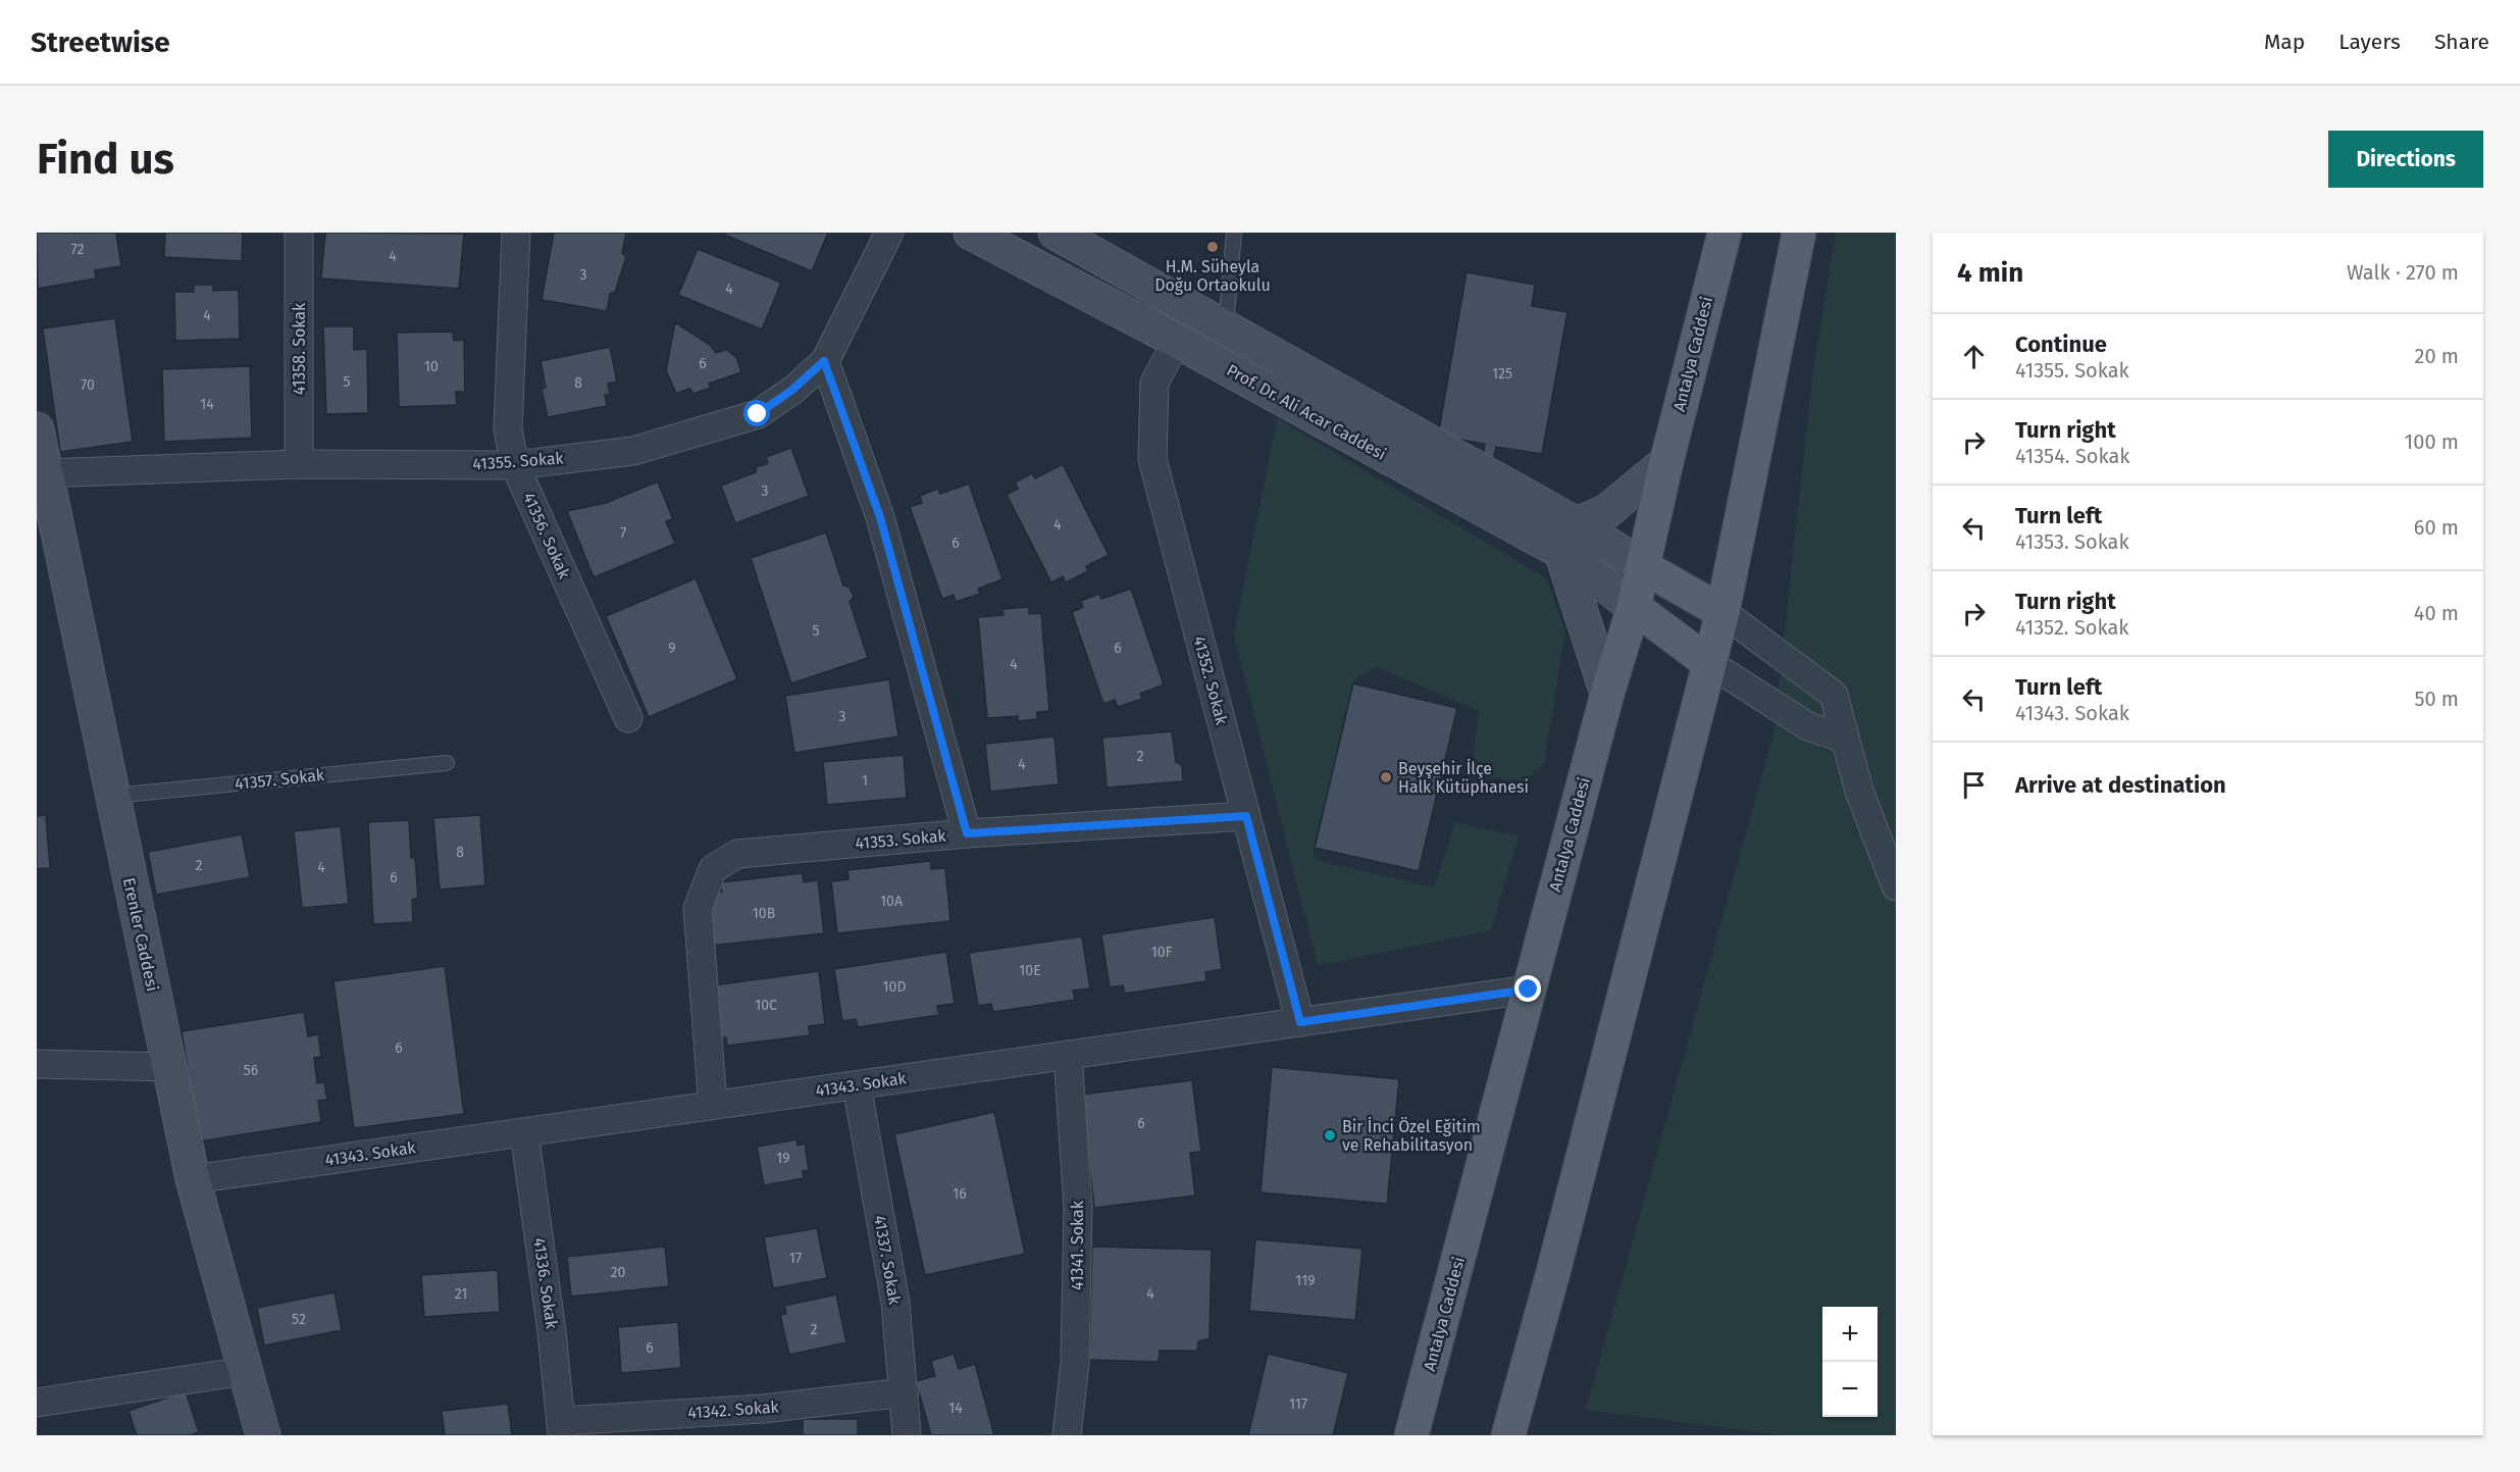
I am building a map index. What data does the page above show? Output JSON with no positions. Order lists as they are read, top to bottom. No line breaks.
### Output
{"streets":{"main road":["Antalya Caddesi","Prof. Dr. Ali Acar Caddesi","Erenler Caddesi"],"street":["41358. Sokak","41355. Sokak","41356. Sokak","41352. Sokak","41353. Sokak","41343. Sokak","41341. Sokak","41337. Sokak","41336. Sokak","41342. Sokak"],"lane":["41357. Sokak"]},"crossings":[["41358. Sokak","41355. Sokak"],["Antalya Caddesi","Prof. Dr. Ali Acar Caddesi"],["Antalya Caddesi","41343. Sokak"],["Prof. Dr. Ali Acar Caddesi","41352. Sokak"],["41355. Sokak","41356. Sokak"],["41355. Sokak","Erenler Caddesi"],["41352. Sokak","41353. Sokak"],["41352. Sokak","41343. Sokak"],["41357. Sokak","Erenler Caddesi"],["41353. Sokak","41343. Sokak"],["Erenler Caddesi","41343. Sokak"],["41343. Sokak","41341. Sokak"],["41343. Sokak","41337. Sokak"],["41343. Sokak","41336. Sokak"],["41337. Sokak","41342. Sokak"],["41336. Sokak","41342. Sokak"]],"places":["H.M. Süheyla Doğu Ortaokulu","Beyşehir İlçe Halk Kütüphanesi","Bir İnci Özel Eğitim ve Rehabilitasyon"],"house_numbers":["72","4","3","4","4","6","10","125","5","8","70","14","3","4","7","6","5","9","6","4","3","2","4","1","8","2","4","6","10A","10B","10F","10E","10D","10C","6","56","6","19","16","17","20","119","21","4","52","2","6","117","14"],"page":{"header":"Streetwise","nav":["Map","Layers","Share"],"buttons":"Directions","title":"Find us","heading":["4 min","Walk · 270 m"],"list":[["Continue","41355. Sokak","20 m"],["Turn right","41354. Sokak","100 m"],["Turn left","41353. Sokak","60 m"],["Turn right","41352. Sokak","40 m"],["Turn left","41343. Sokak","50 m"],"Arrive at destination"],"map_buttons":["+","−"]}}
